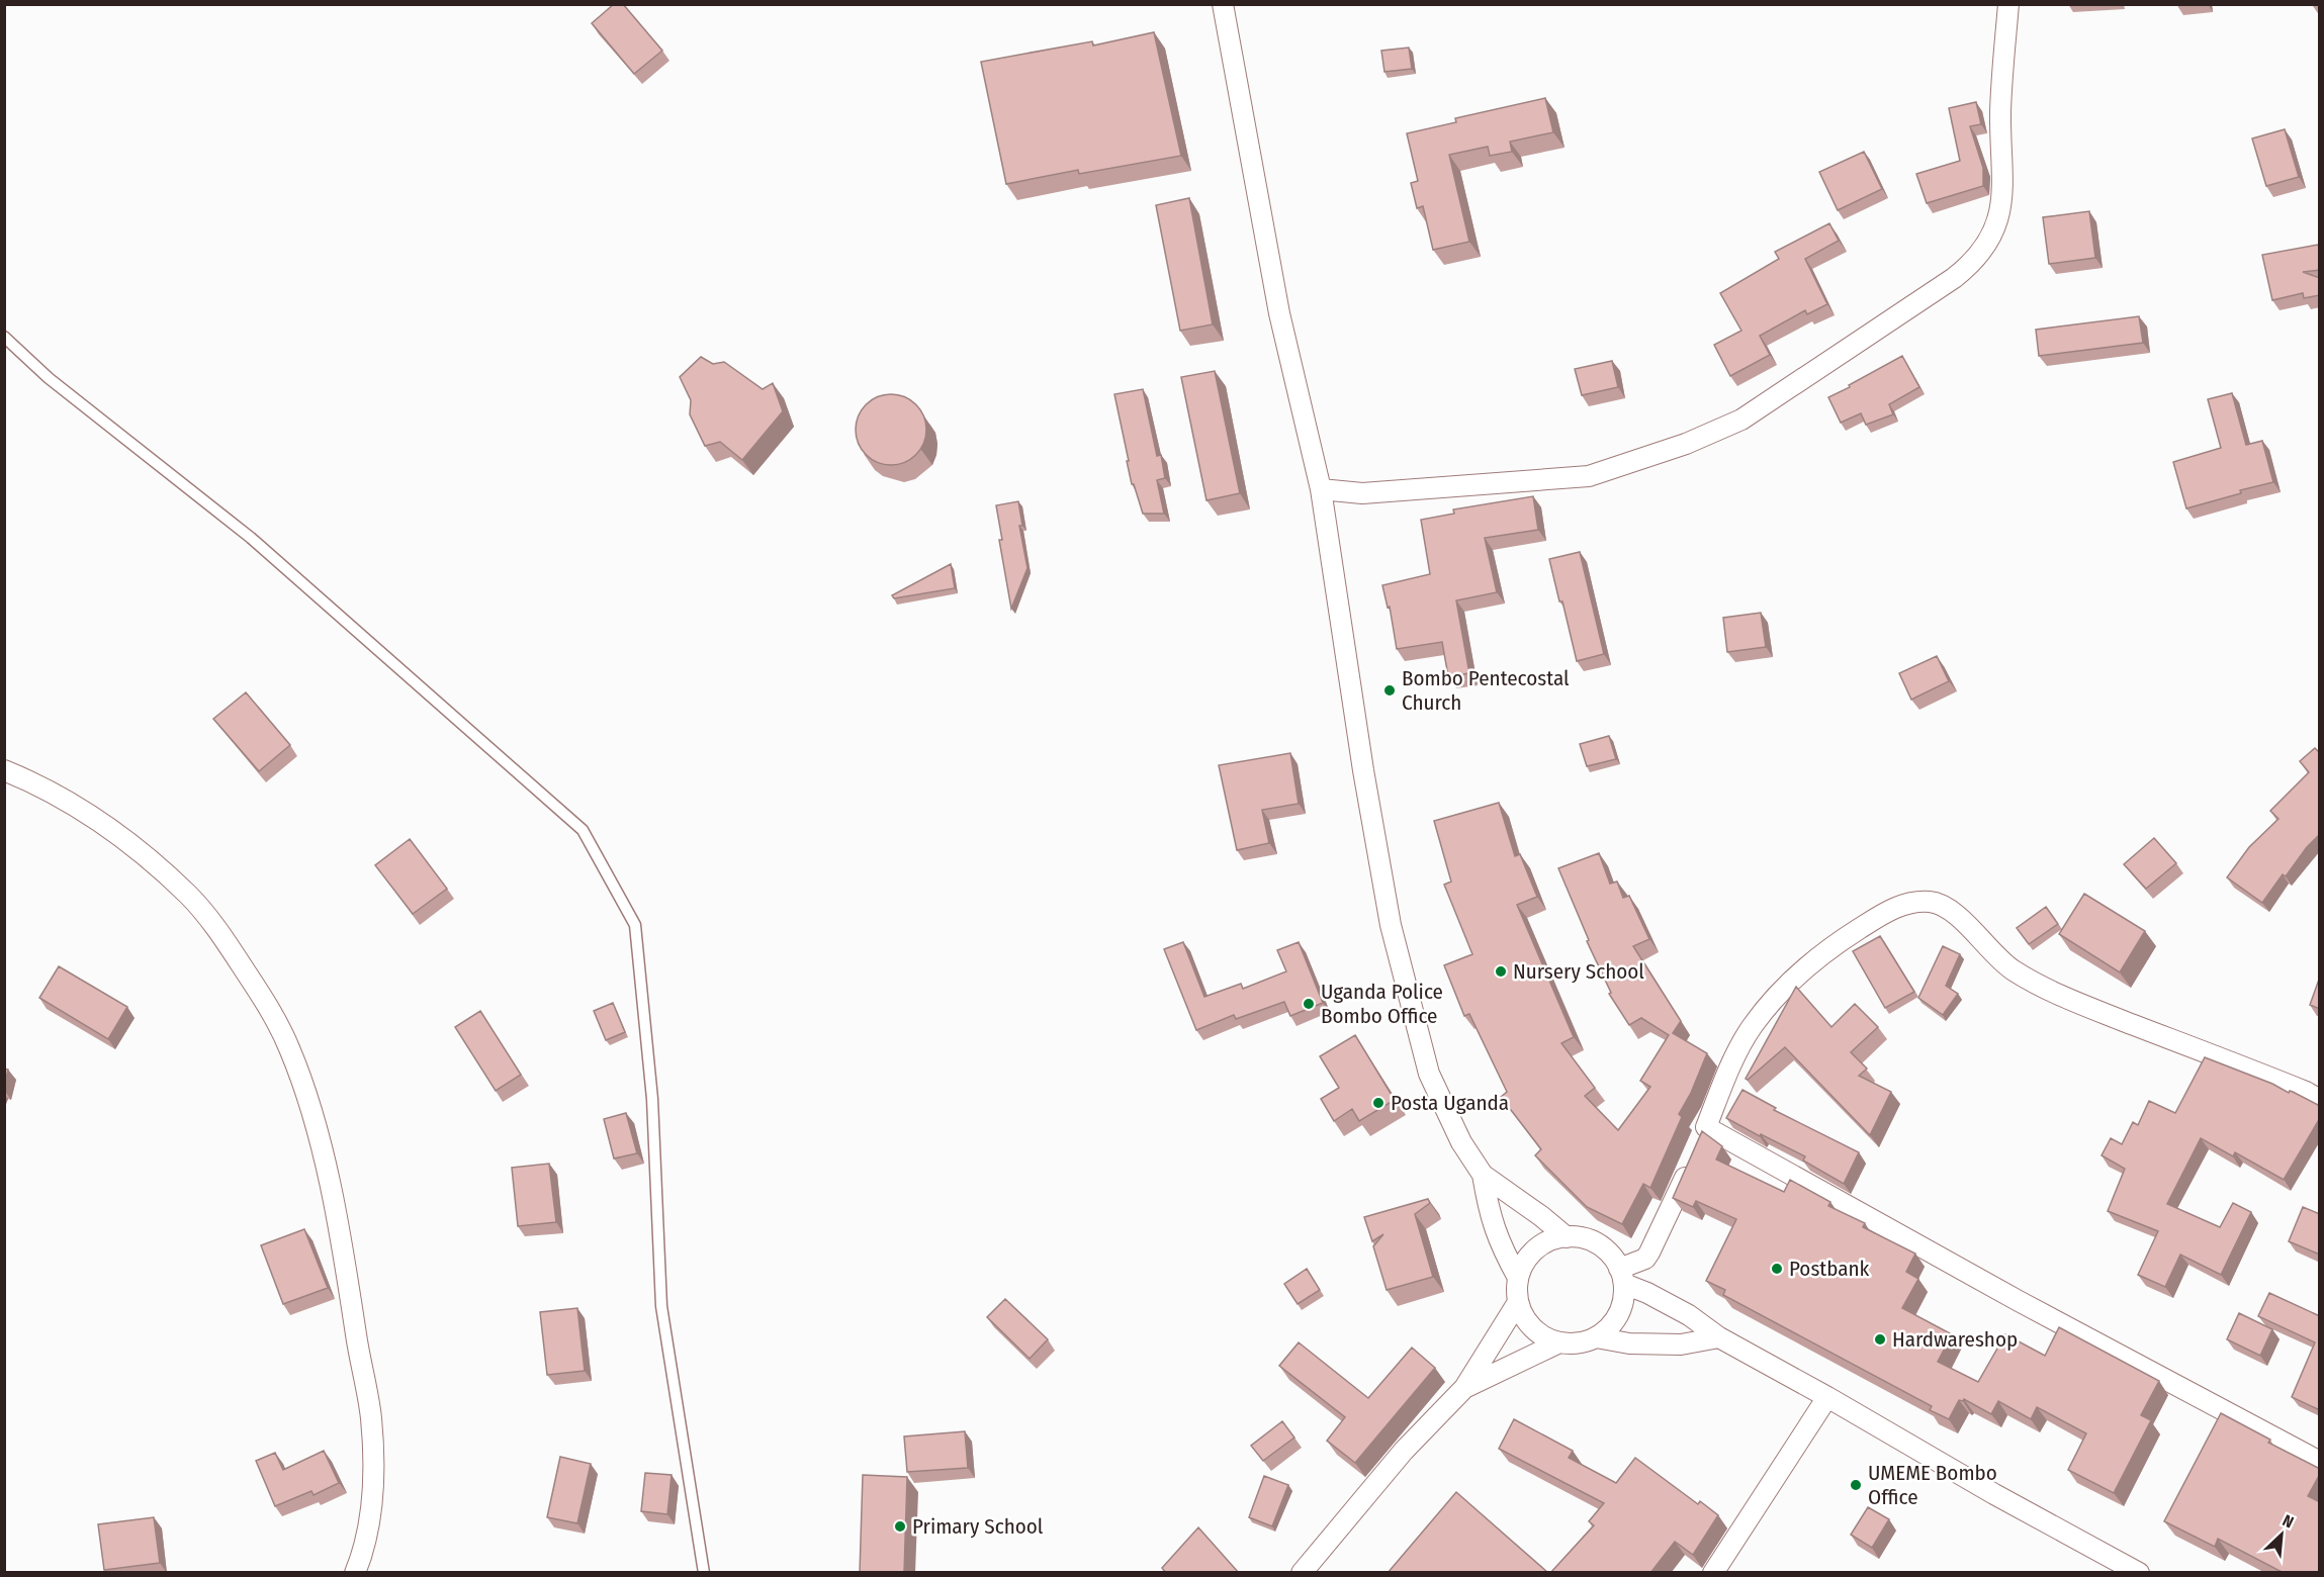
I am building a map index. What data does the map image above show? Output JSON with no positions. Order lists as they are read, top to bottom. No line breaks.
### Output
{"places":["Bombo Pentecostal Church","Nursery School","Uganda Police Bombo Office","Posta Uganda","Postbank","Hardwareshop","UMEME Bombo Office","Primary School"],"north":"top right"}
